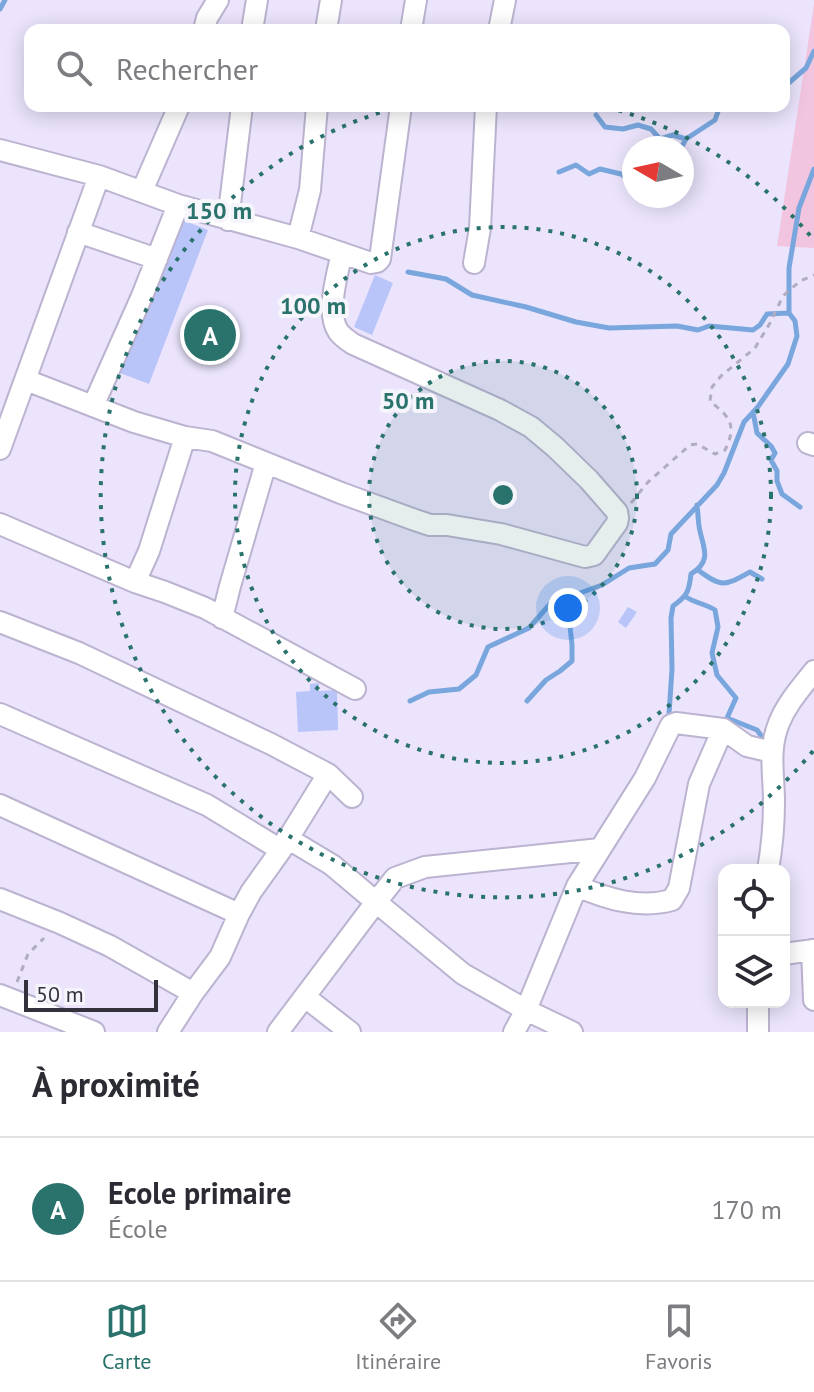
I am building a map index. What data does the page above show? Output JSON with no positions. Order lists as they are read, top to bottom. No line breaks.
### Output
{"scale_bar":"50 m","north":"left","page":{"search":"Rechercher","pins":"A","scale":"50 m","heading":"À proximité","list":[{"mark":"A","name":"Ecole primaire","note":"École","value":"170 m"}],"nav":["Carte","Itinéraire","Favoris"]},"rings":["150 m","100 m","50 m"]}
